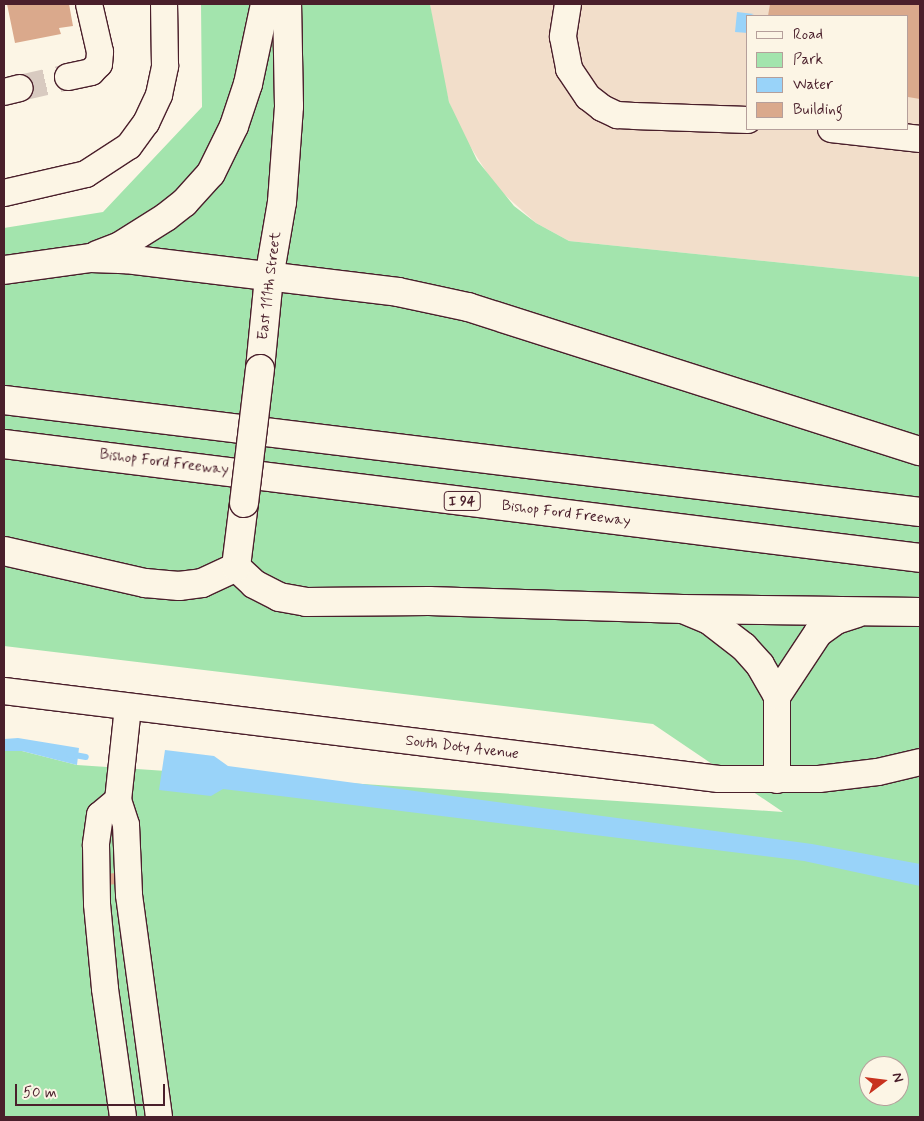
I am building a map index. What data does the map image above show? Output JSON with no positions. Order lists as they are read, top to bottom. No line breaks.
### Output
{"streets":{"main road":["East 111th Street","Bishop Ford Freeway","I 94"],"street":["South Doty Avenue"]},"legend":["Road","Park","Water","Building"],"scale_bar":"50 m","north":"right"}
